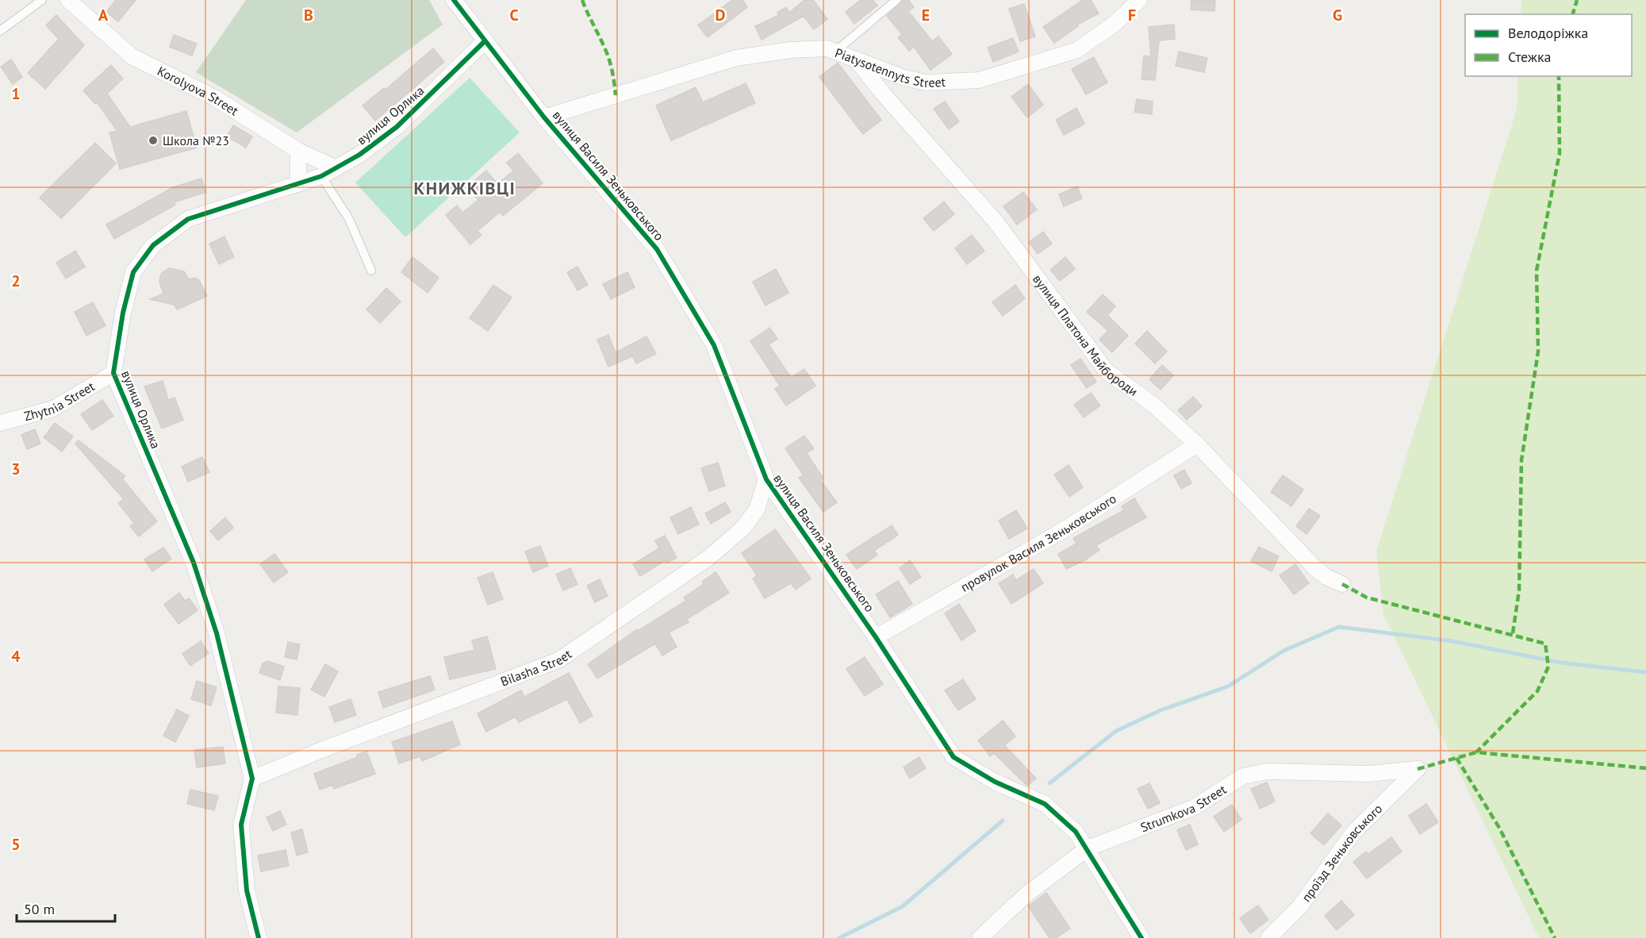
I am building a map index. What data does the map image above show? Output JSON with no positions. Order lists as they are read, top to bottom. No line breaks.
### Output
{"streets":{"street":["Piatysotennyts Street","Korolyova Street","вулиця Орлика","вулиця Василя Зеньковського","вулиця Платона Майбороди","Zhytnia Street","провулок Василя Зеньковського","Bilasha Street","Strumkova Street","проїзд Зеньковського"]},"crossings":[["Piatysotennyts Street","вулиця Василя Зеньковського"],["Piatysotennyts Street","вулиця Платона Майбороди"],["Korolyova Street","вулиця Орлика"],["вулиця Орлика","вулиця Василя Зеньковського"],["вулиця Орлика","Zhytnia Street"],["вулиця Орлика","Bilasha Street"],["вулиця Василя Зеньковського","провулок Василя Зеньковського"],["вулиця Василя Зеньковського","Bilasha Street"],["вулиця Василя Зеньковського","Strumkova Street"],["вулиця Платона Майбороди","провулок Василя Зеньковського"],["Strumkova Street","проїзд Зеньковського"]],"districts":["КНИЖКІВЦІ"],"places":["Школа №23"],"legend":["Велодоріжка","Стежка"],"scale_bar":"50 m","grid":{"columns":["A","B","C","D","E","F","G"],"rows":["1","2","3","4","5"]}}
